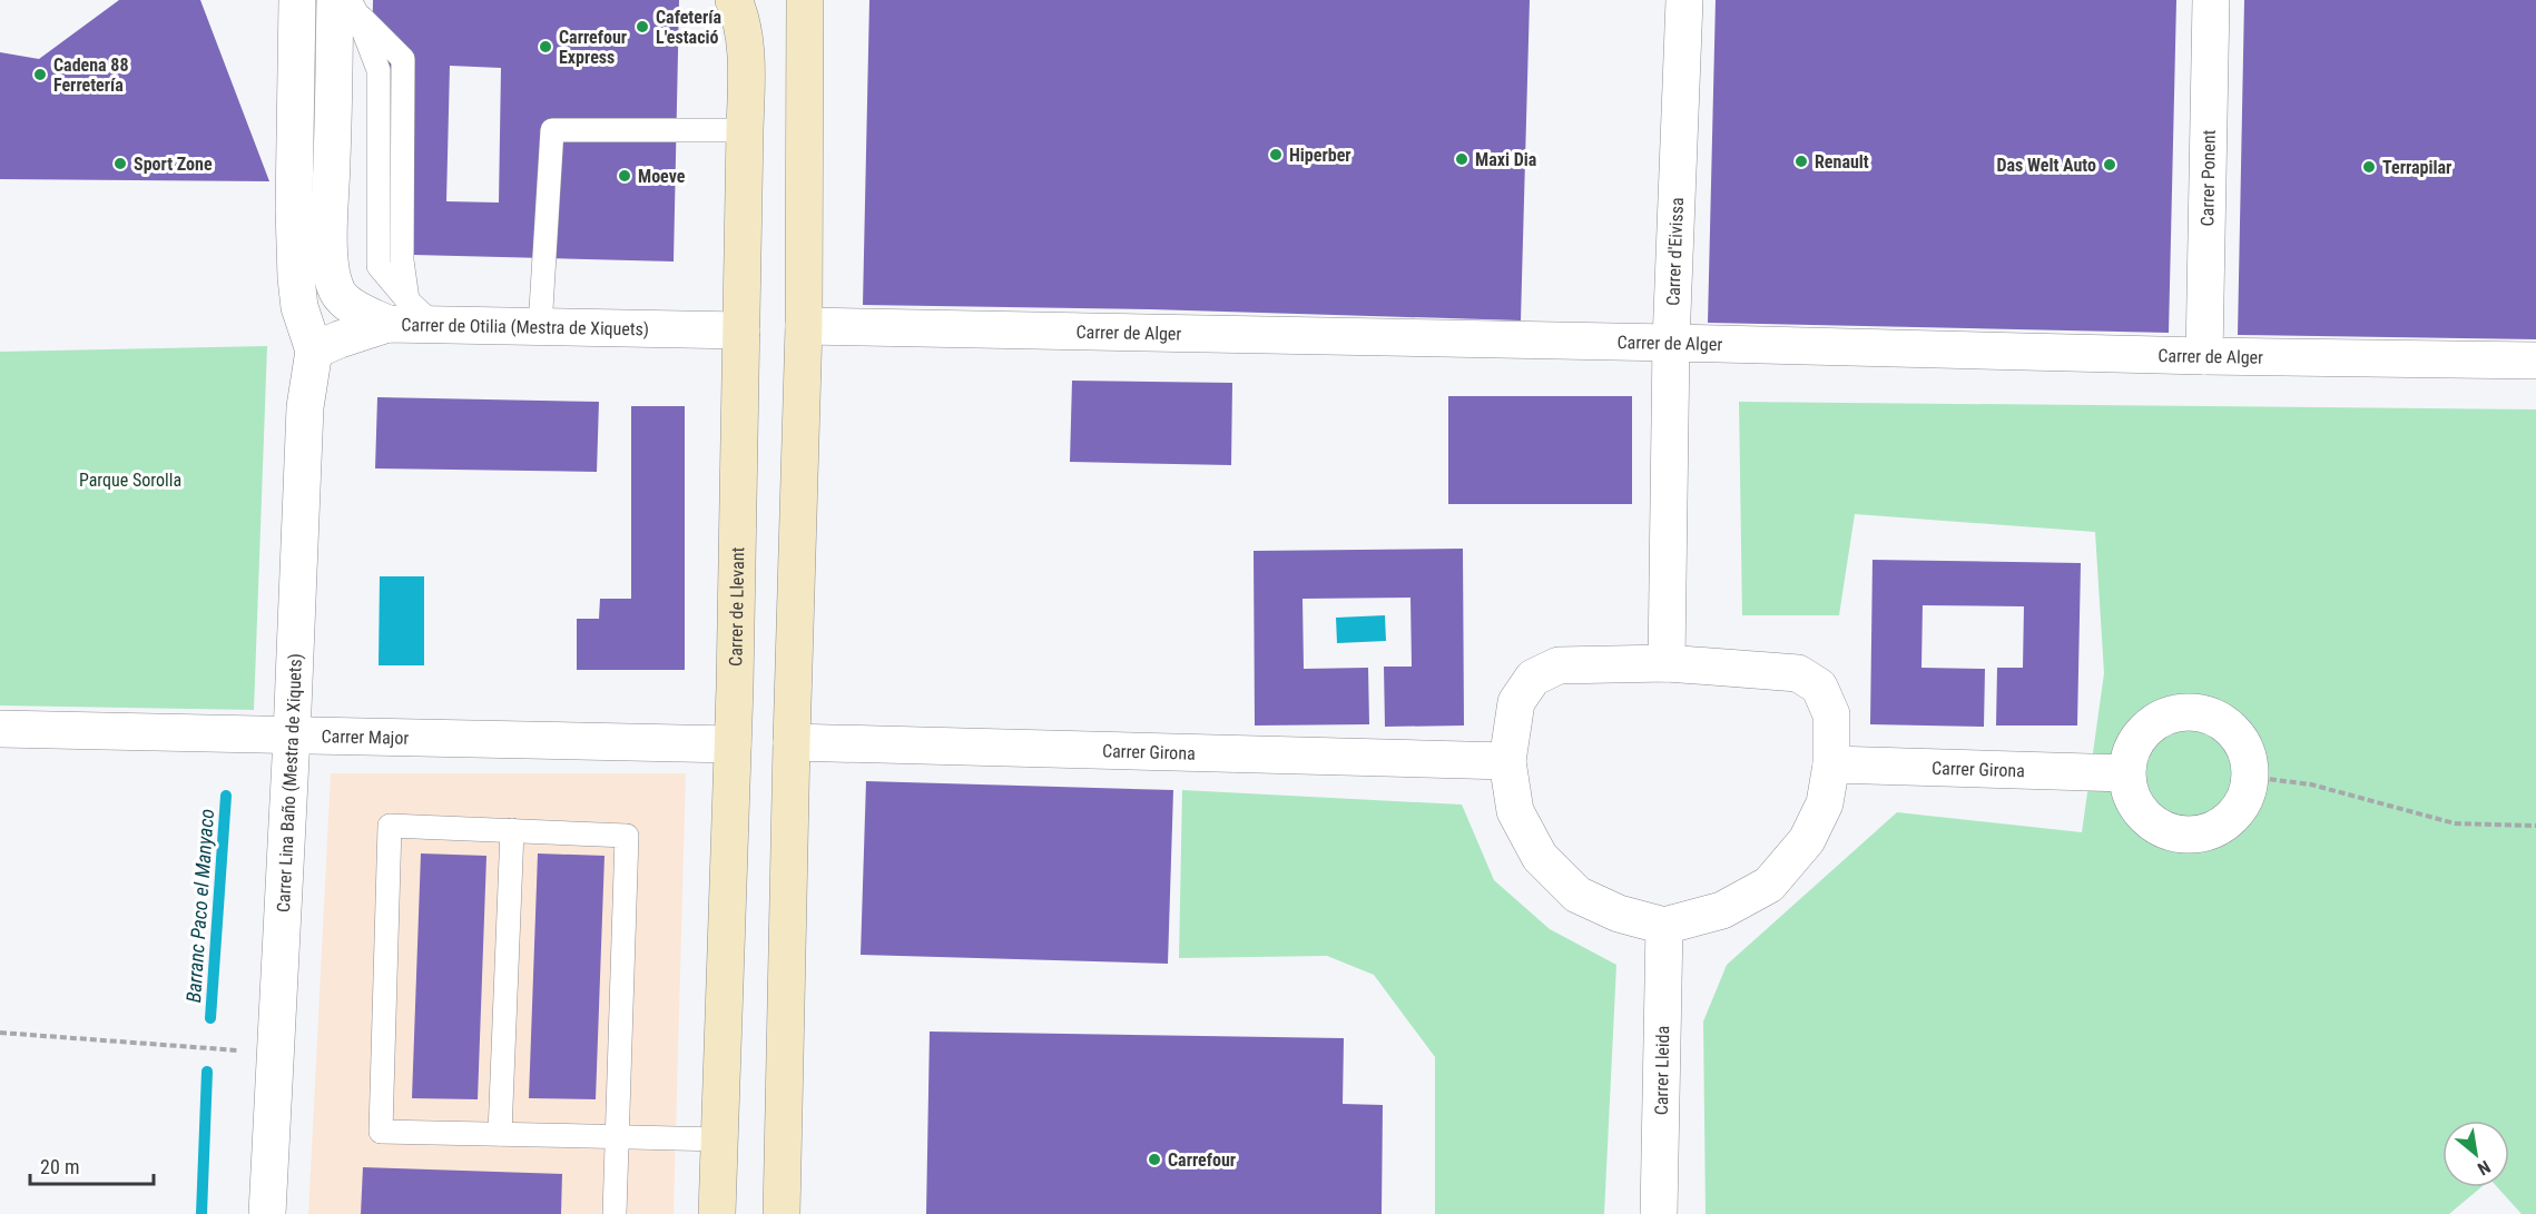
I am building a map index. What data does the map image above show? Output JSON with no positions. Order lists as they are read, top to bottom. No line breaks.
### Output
{"streets":{"main road":["Carrer de Llevant"],"street":["Carrer Ponent","Carrer d'Eivissa","Carrer de Otilia (Mestra de Xiquets)","Carrer de Alger","Carrer Major","Carrer Girona","Carrer Lina Baño (Mestra de Xiquets)","Carrer Lleida"]},"crossings":[["Carrer Ponent","Carrer de Alger"],["Carrer d'Eivissa","Carrer de Alger"],["Carrer de Otilia (Mestra de Xiquets)","Carrer de Llevant"],["Carrer de Otilia (Mestra de Xiquets)","Carrer Lina Baño (Mestra de Xiquets)"],["Carrer de Llevant","Carrer Major"],["Carrer Major","Carrer Lina Baño (Mestra de Xiquets)"]],"water":["Barranc Paco el Manyaco"],"parks":["Parque Sorolla"],"places":["Cafetería L'estació","Carrefour Express","Cadena 88 Ferretería","Hiperber","Maxi Dia","Renault","Sport Zone","Das Welt Auto","Terrapilar","Moeve","Carrefour"],"scale_bar":"20 m","north":"bottom right"}
